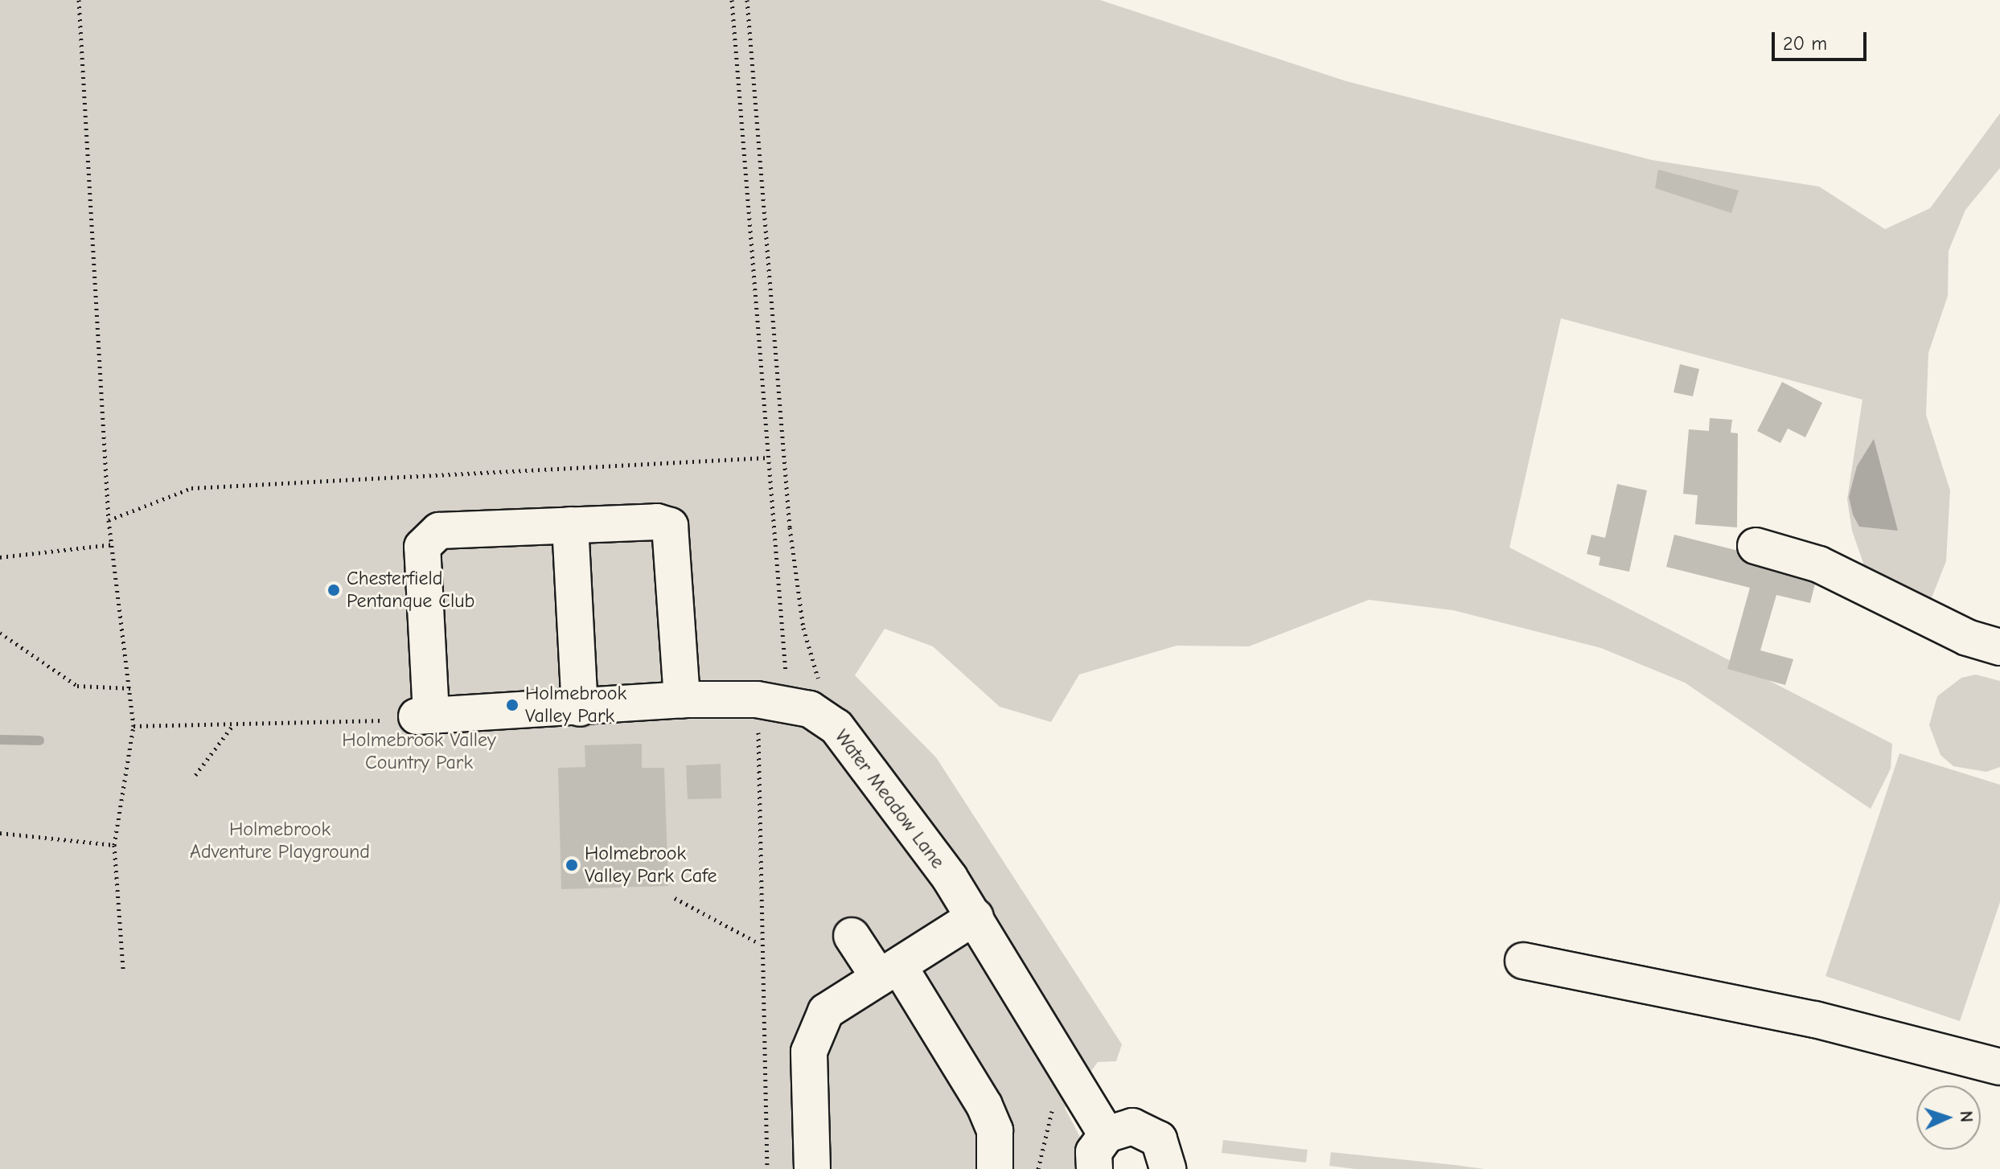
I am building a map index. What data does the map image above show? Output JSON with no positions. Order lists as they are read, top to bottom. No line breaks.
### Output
{"streets":{"street":["Water Meadow Lane"]},"parks":["Holmebrook Valley Country Park","Holmebrook Adventure Playground"],"places":["Chesterfield Pentanque Club","Holmebrook Valley Park","Holmebrook Valley Park Cafe"],"scale_bar":"20 m","north":"right"}
